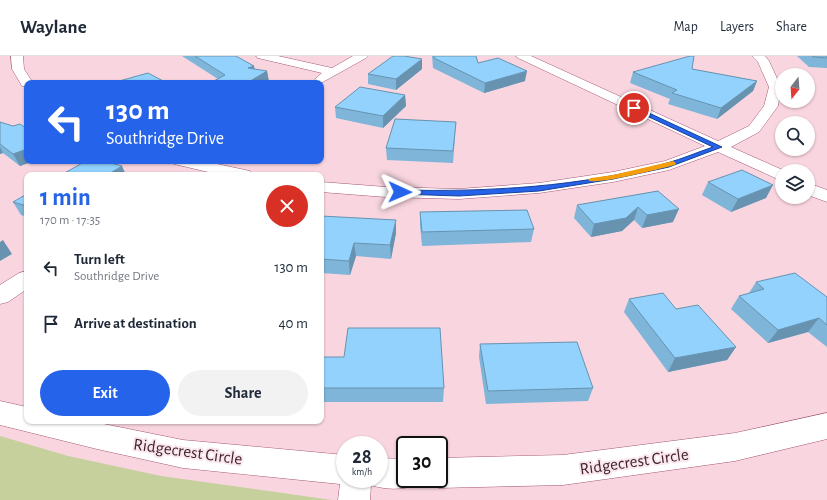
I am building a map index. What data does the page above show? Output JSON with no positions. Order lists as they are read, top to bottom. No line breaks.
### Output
{"streets":{"street":["Ridgecrest Circle"]},"north":"bottom","page":{"header":"Waylane","nav":["Map","Layers","Share"],"turn":["130 m","Southridge Drive"],"heading":["1 min","170 m · 17:35"],"list":[{"name":"Turn left","note":"Southridge Drive","value":"130 m"},{"name":"Arrive at destination","value":"40 m"}],"buttons":["Exit","Share"],"speed":"28 km/h","limit":"30"}}
